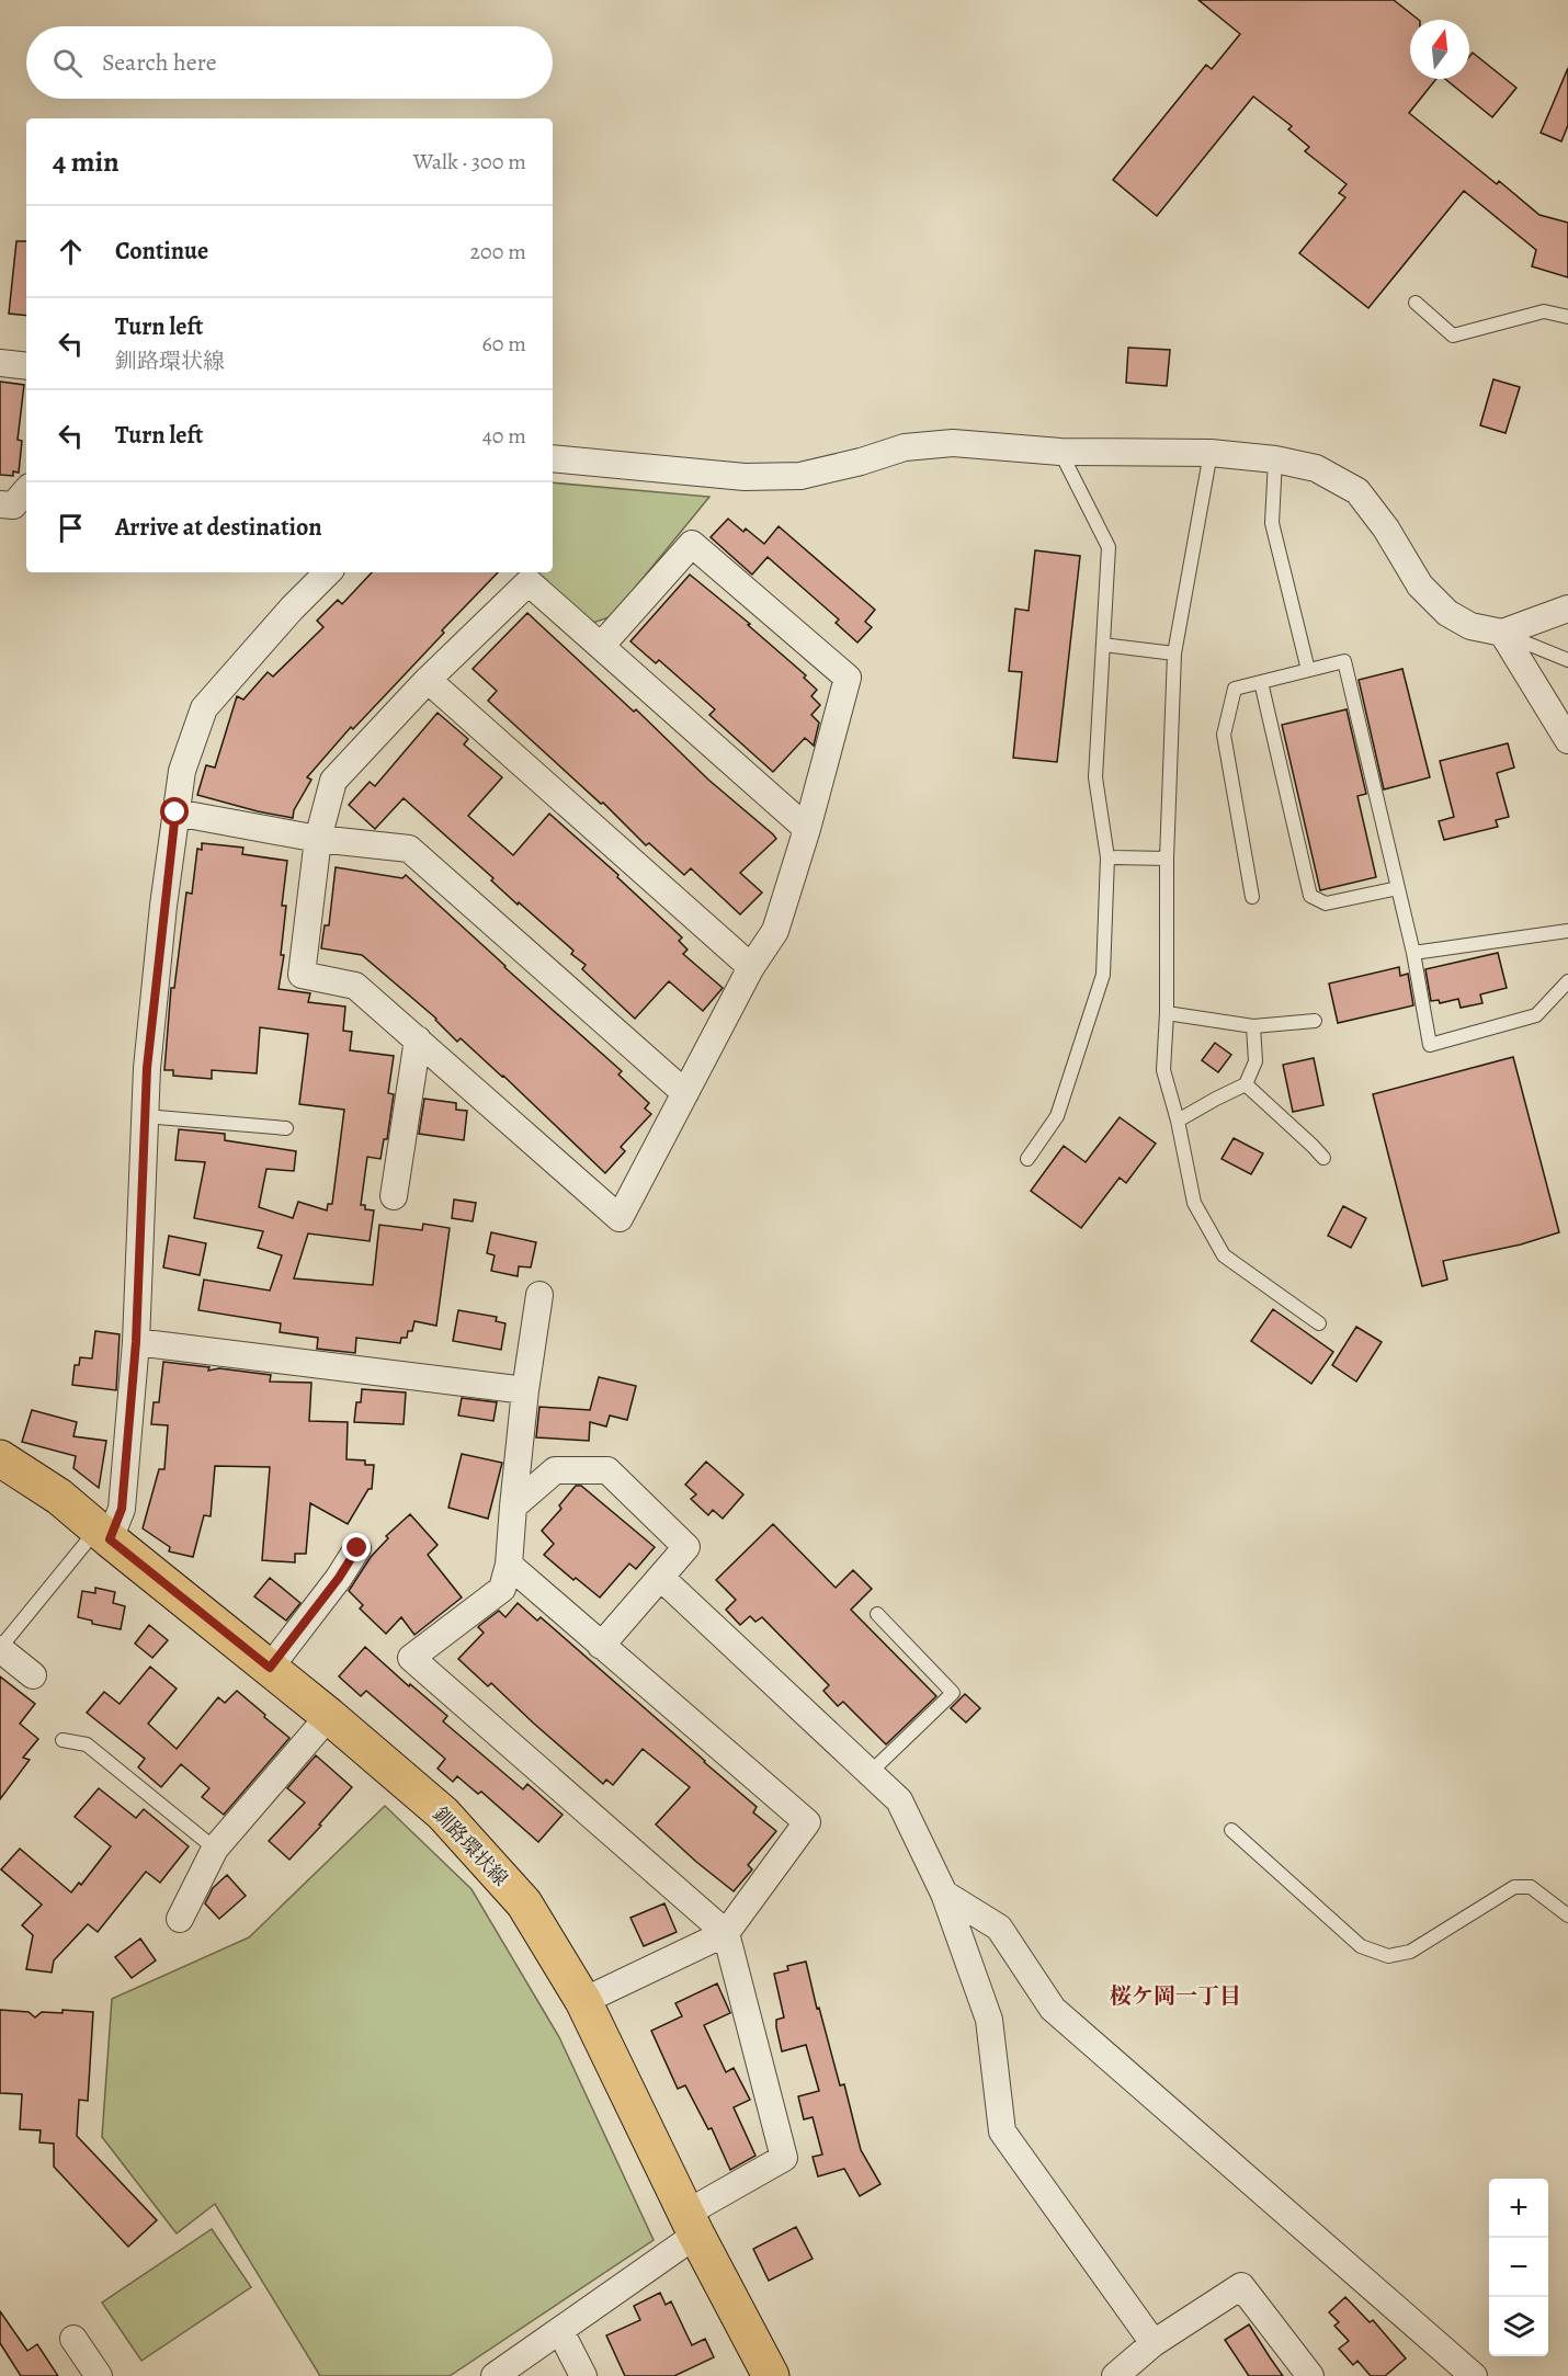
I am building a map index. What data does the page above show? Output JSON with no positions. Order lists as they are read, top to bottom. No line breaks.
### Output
{"streets":{"main road":["釧路環状線"]},"districts":["桜ケ岡一丁目"],"north":"top","page":{"search":"Search here","heading":["4 min","Walk · 300 m"],"list":[["Continue","200 m"],["Turn left","釧路環状線","60 m"],["Turn left","40 m"],"Arrive at destination"],"map_buttons":["+","−"]}}
